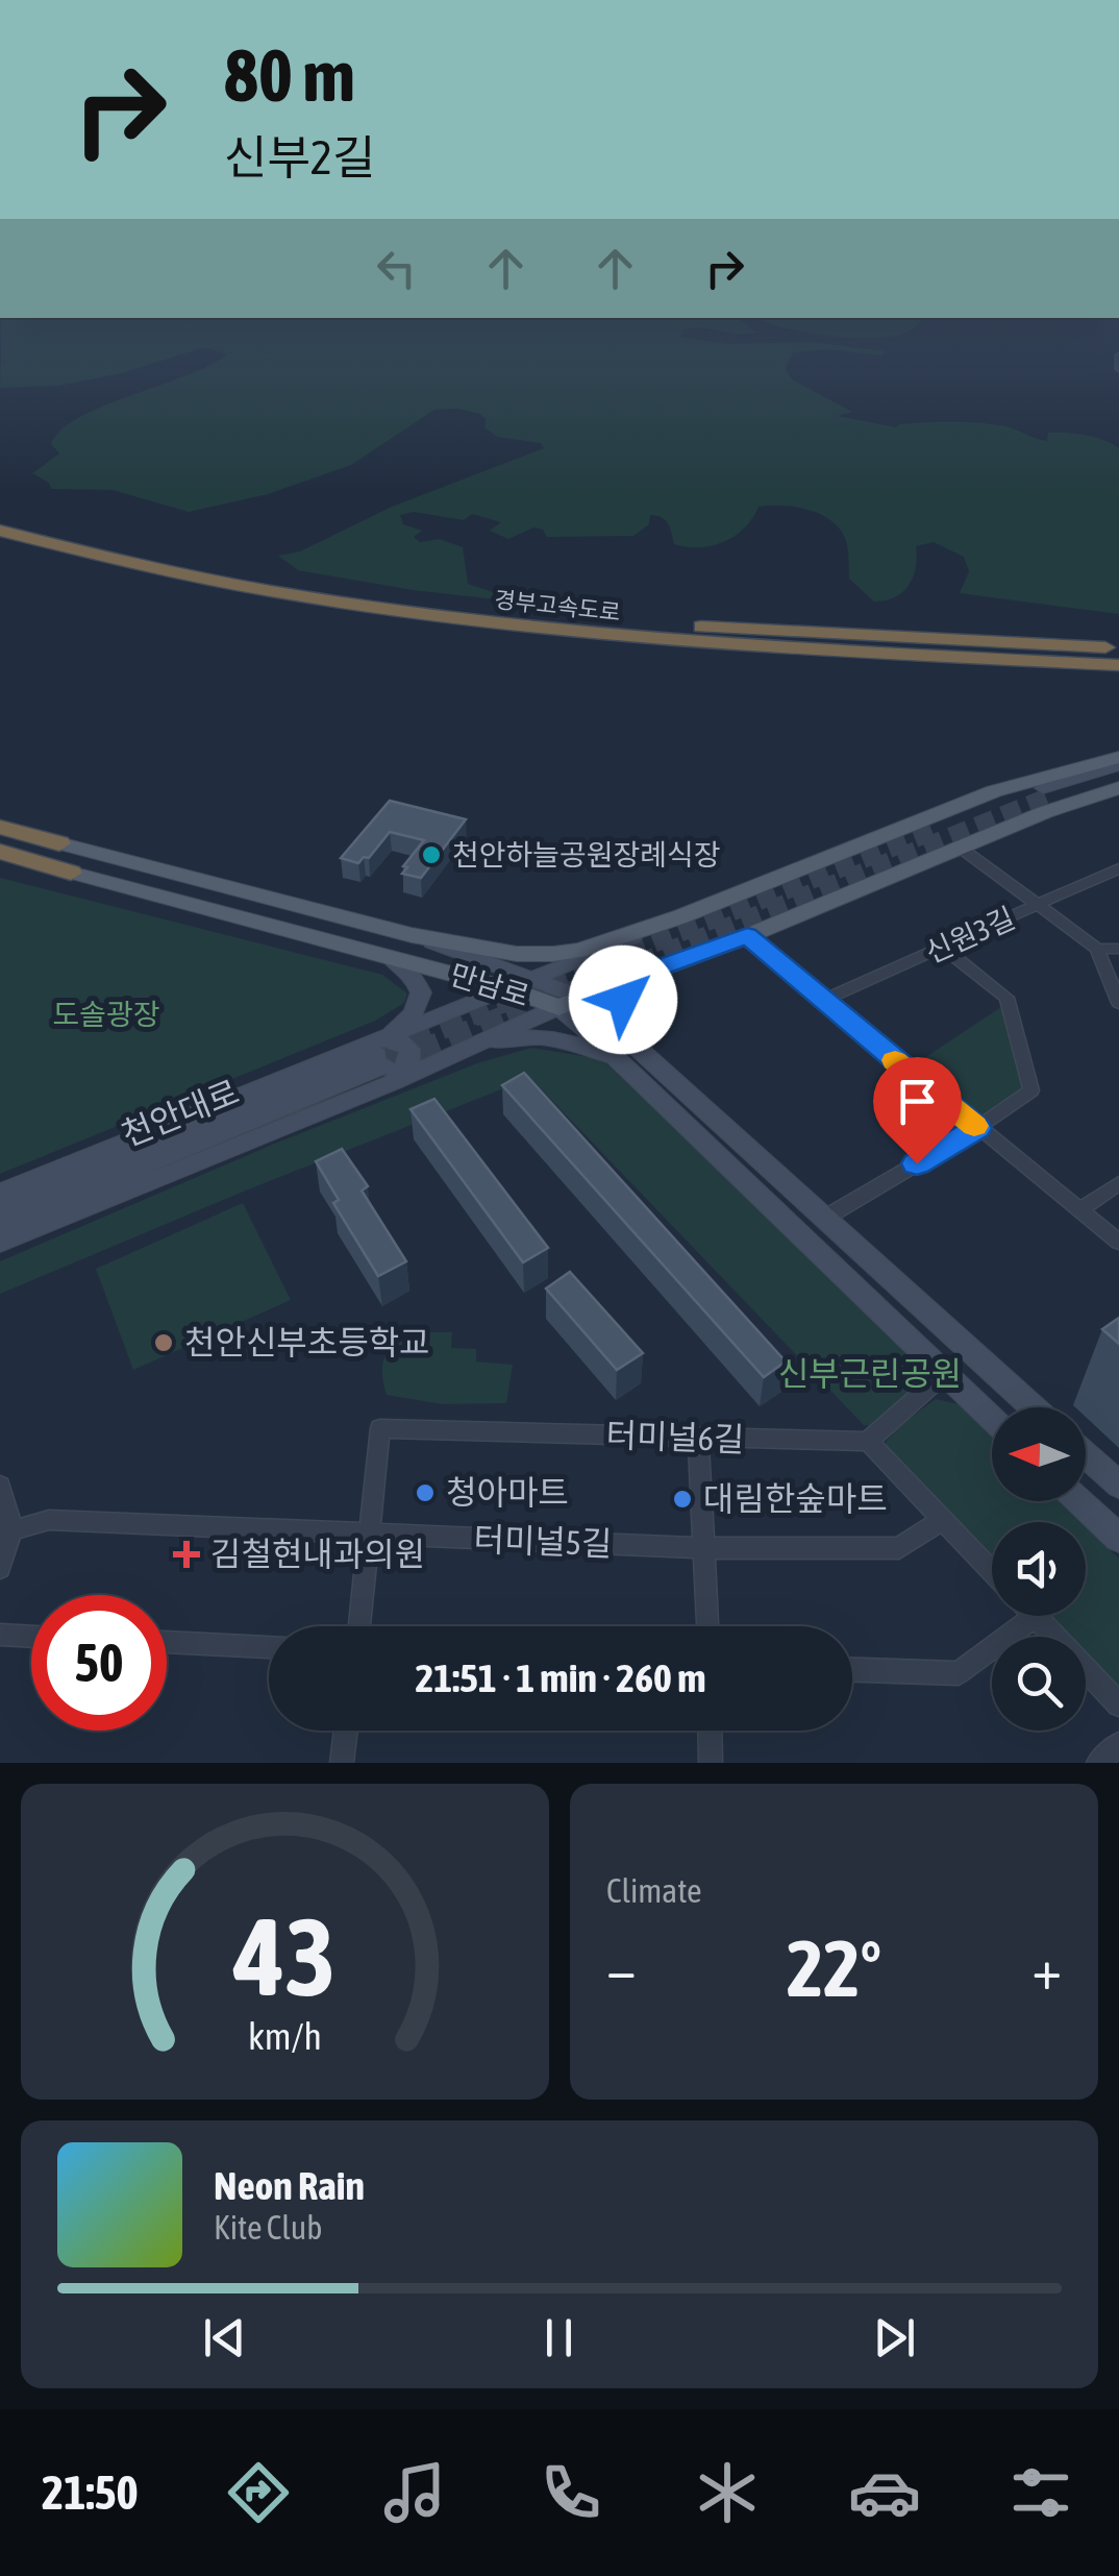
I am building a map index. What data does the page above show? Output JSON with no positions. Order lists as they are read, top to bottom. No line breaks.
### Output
{"streets":{"highway":["경부고속도로","만남로"],"main road":["천안대로"],"street":["신원3길","터미널6길","터미널5길"]},"crossings":[["터미널6길","터미널5길"]],"parks":["도솔광장","신부근린공원"],"places":{"other":["천안하늘공원장례식장","천안신부초등학교","청아마트","대림한숲마트"],"health":["김철현내과의원"]},"north":"left","page":{"turn":["80 m","신부2길"],"limit":"50","trip":"21:51 · 1 min · 260 m","tile":"Climate","heat":["−","22°","+"],"song":["Neon Rain","Kite Club"],"tabs":"21:50","gauge":["43","km/h"]}}
